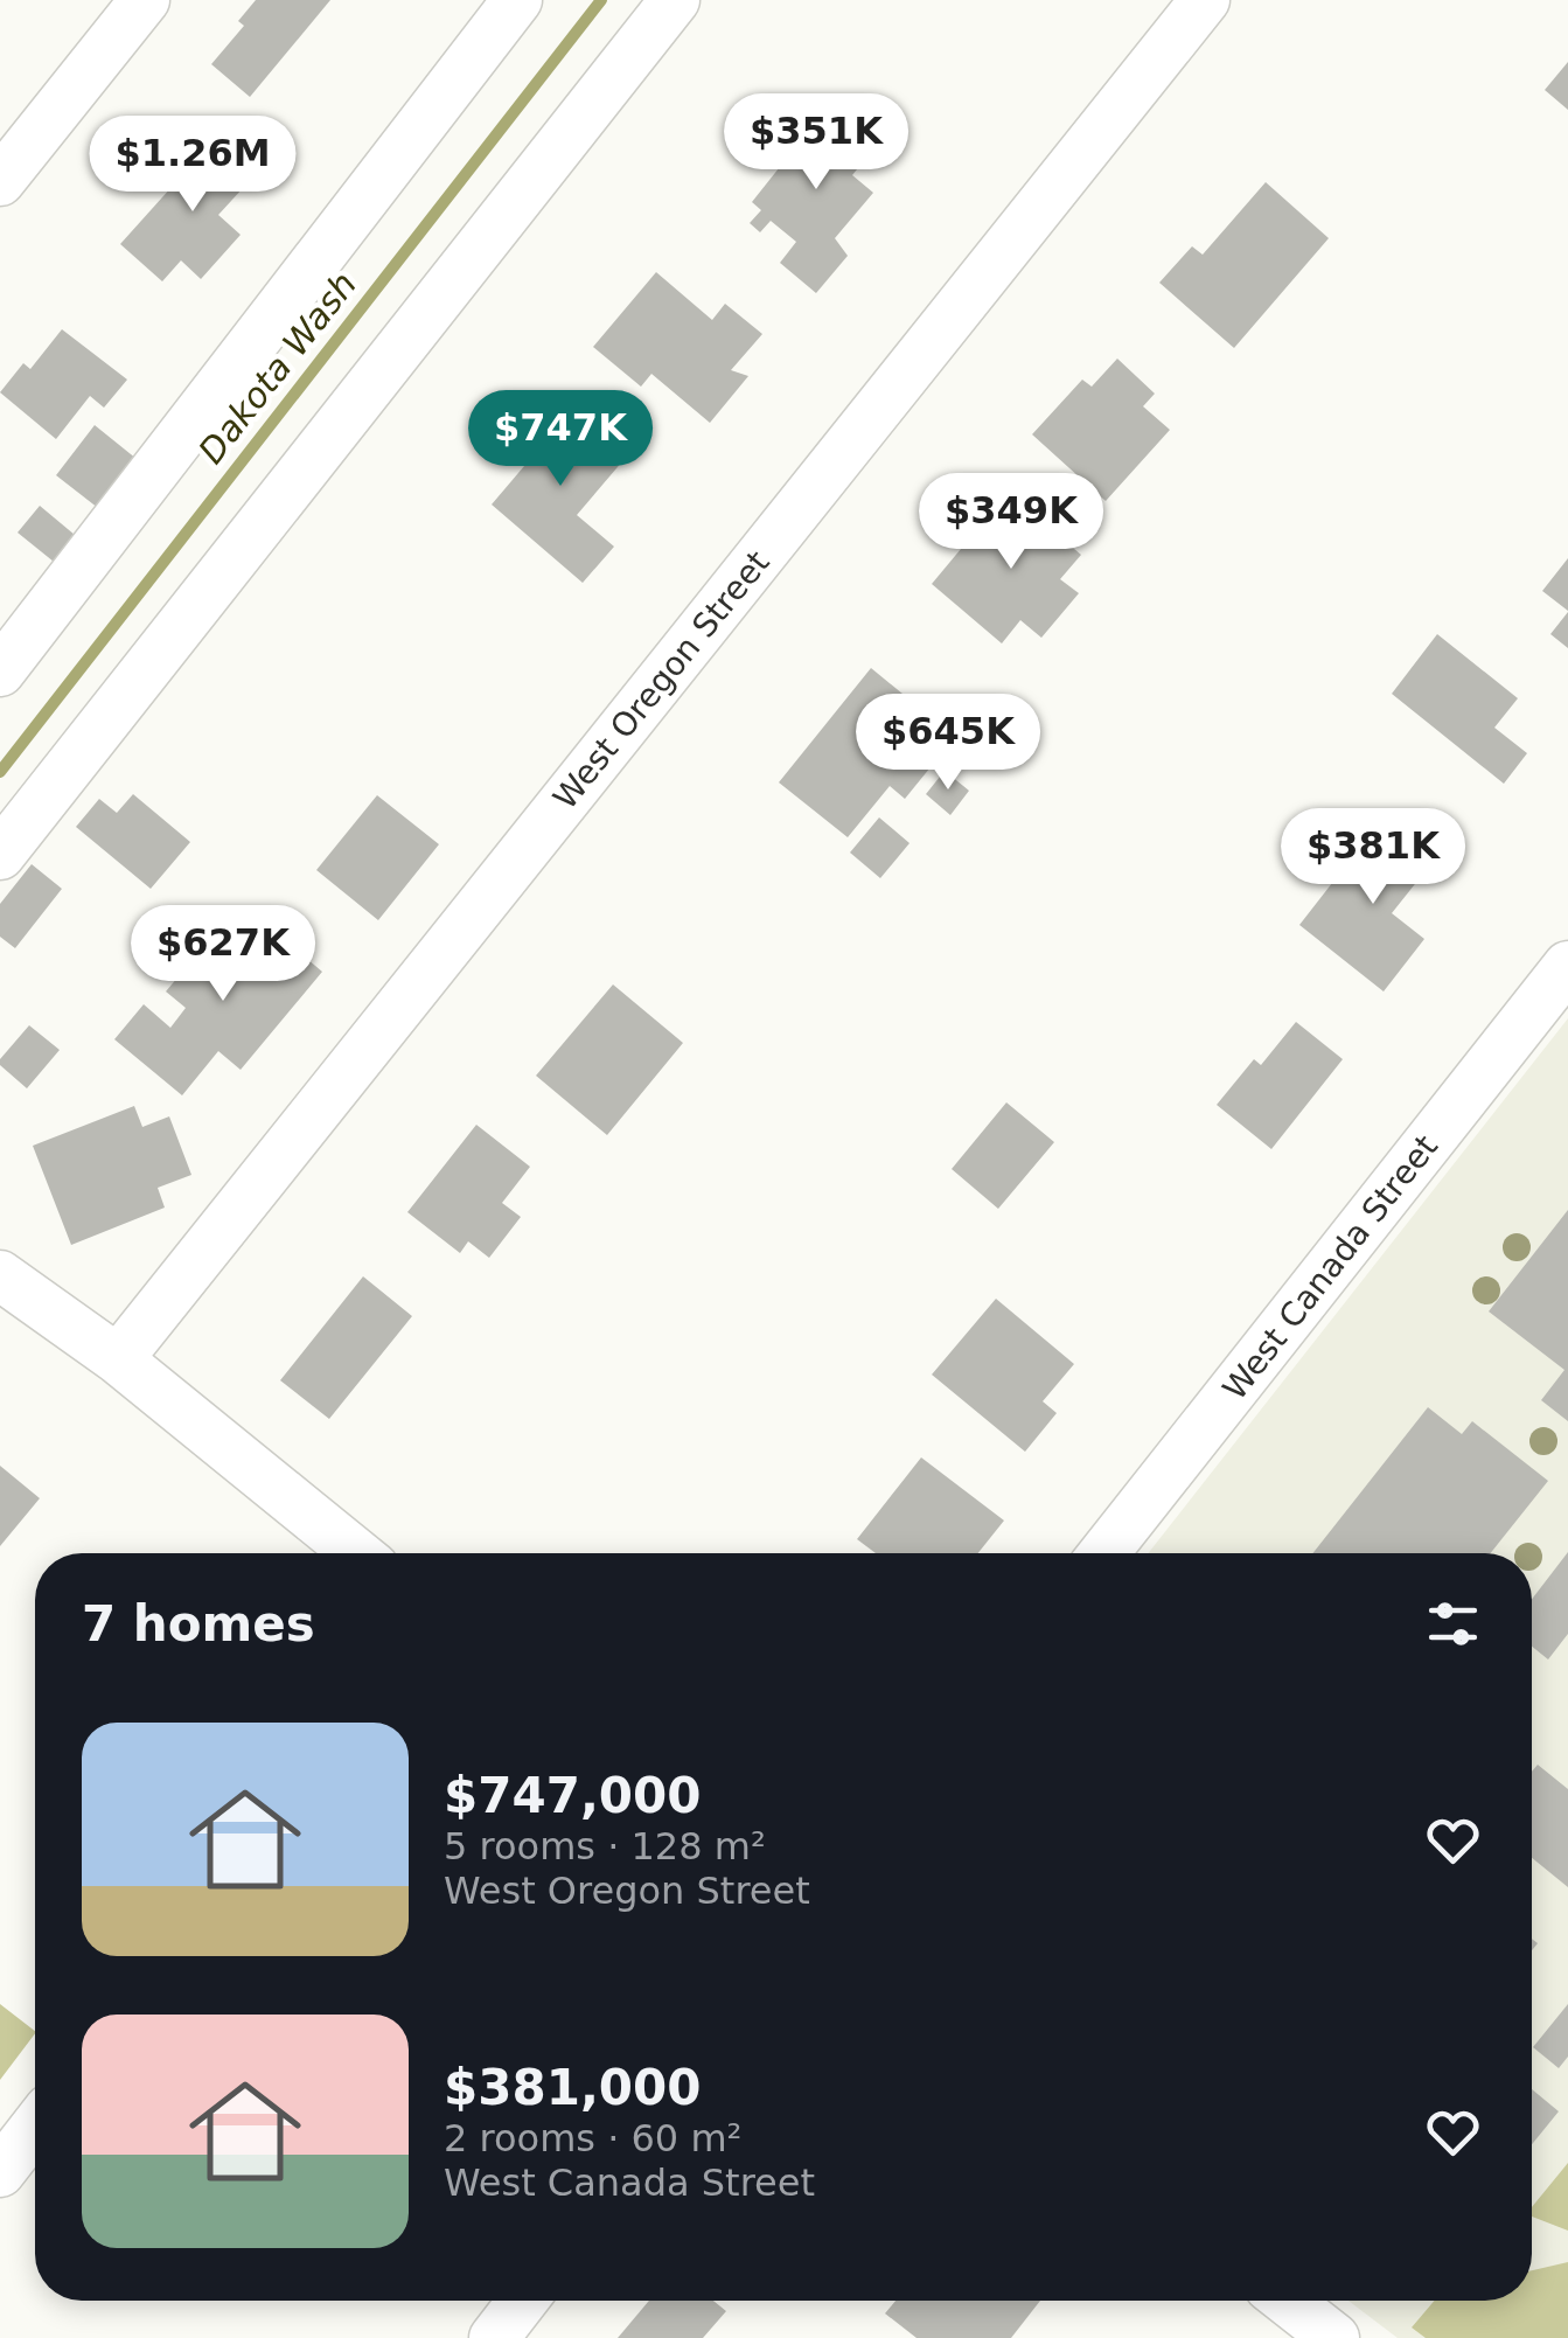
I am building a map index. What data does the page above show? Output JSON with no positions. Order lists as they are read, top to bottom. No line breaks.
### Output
{"streets":{"street":["West Oregon Street","West Canada Street"]},"water":["Dakota Wash"],"page":{"price":["$351K","$1.26M","$747K","$349K","$645K","$381K","$627K"],"heading":"7 homes","list":[{"name":"$747,000","note":"5 rooms · 128 m² · West Oregon Street"},{"name":"$381,000","note":"2 rooms · 60 m² · West Canada Street"}]}}
